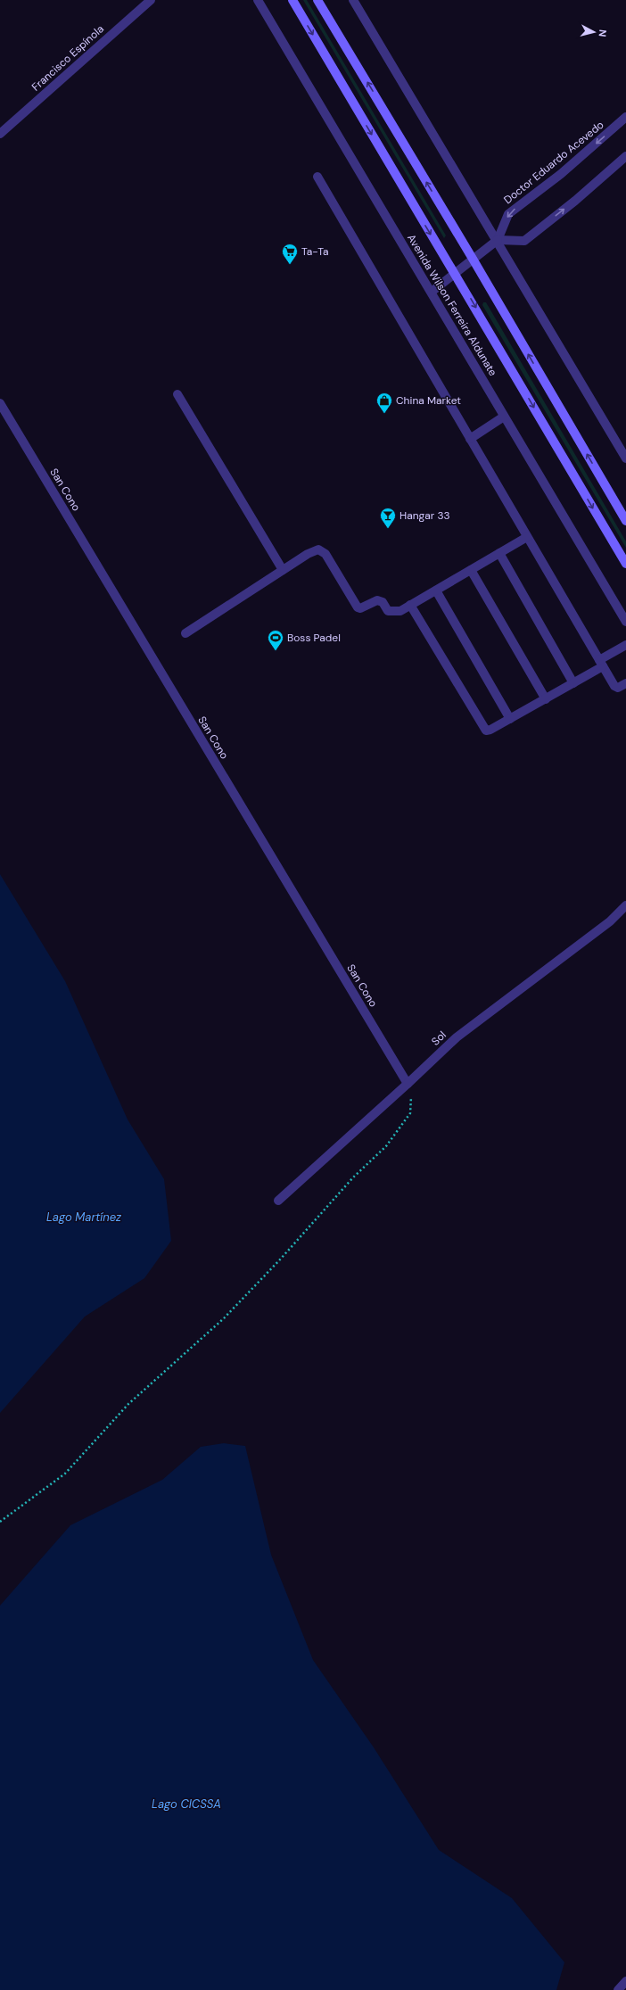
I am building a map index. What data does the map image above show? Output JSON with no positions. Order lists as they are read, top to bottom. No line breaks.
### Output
{"streets":{"main road":["Avenida Wilson Ferreira Aldunate"],"street":["Francisco Espínola","Doctor Eduardo Acevedo","San Cono","Sol"]},"crossings":[["San Cono","Sol"]],"water":["Lago Martínez","Lago CICSSA"],"places":{"supermarket":["Ta-Ta"],"shop":["China Market"],"bar":["Hangar 33"],"sports":["Boss Padel"]},"north":"right"}
